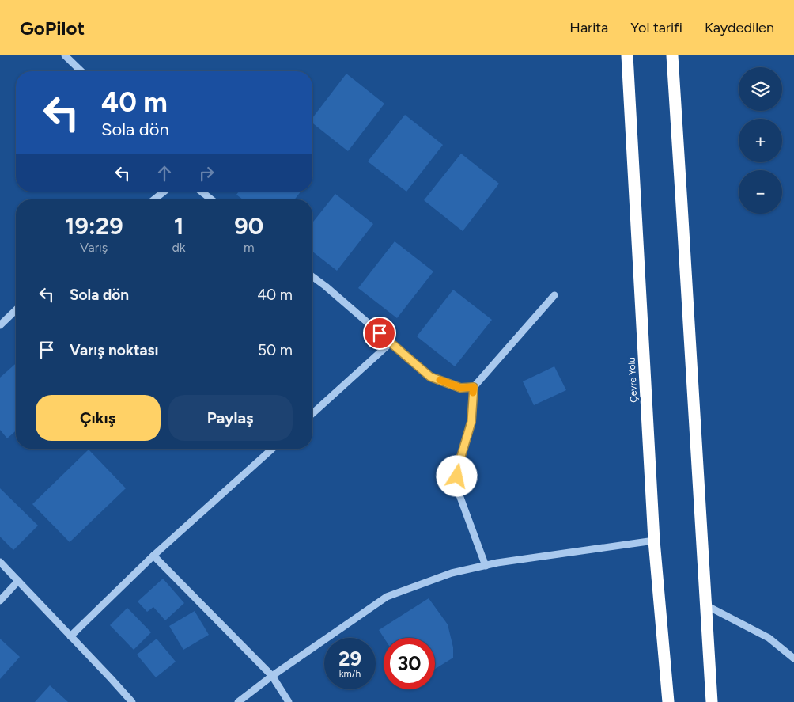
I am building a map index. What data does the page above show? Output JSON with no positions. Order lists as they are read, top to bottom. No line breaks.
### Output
{"streets":{"highway":["Çevre Yolu"]},"page":{"header":"GoPilot","nav":["Harita","Yol tarifi","Kaydedilen"],"map_buttons":["+","−"],"turn":["40 m","Sola dön"],"eta":["19:29","Varış","1","dk","90","m"],"list":[{"name":"Sola dön","value":"40 m"},{"name":"Varış noktası","value":"50 m"}],"buttons":["Çıkış","Paylaş"],"speed":"29 km/h","limit":"30"}}
